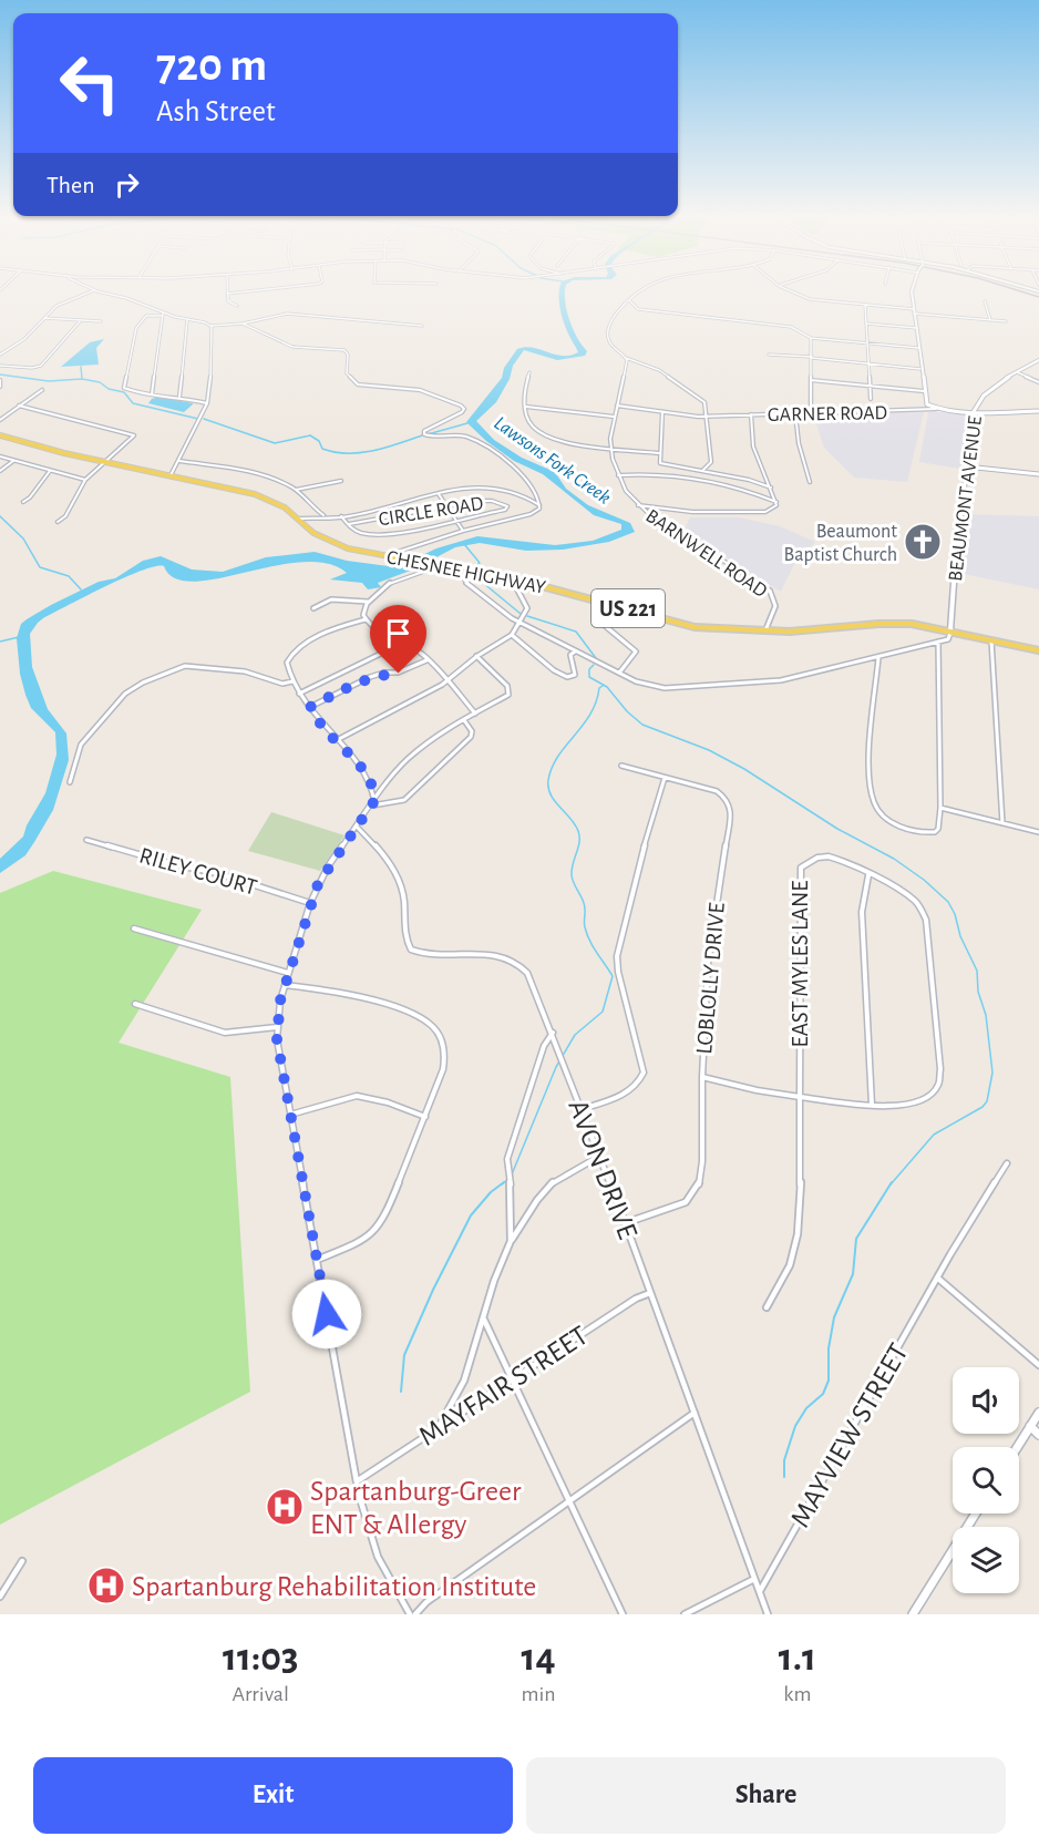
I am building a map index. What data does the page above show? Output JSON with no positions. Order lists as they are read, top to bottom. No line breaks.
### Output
{"streets":{"main road":["CHESNEE HIGHWAY","US 221"],"street":["GARNER ROAD","BEAUMONT AVENUE","CIRCLE ROAD","BARNWELL ROAD","RILEY COURT","EAST MYLES LANE","LOBLOLLY DRIVE","AVON DRIVE","MAYFAIR STREET","MAYVIEW STREET"]},"crossings":[["GARNER ROAD","BEAUMONT AVENUE"],["GARNER ROAD","BARNWELL ROAD"],["BEAUMONT AVENUE","CHESNEE HIGHWAY"],["BEAUMONT AVENUE","US 221"],["BARNWELL ROAD","CHESNEE HIGHWAY"],["CHESNEE HIGHWAY","US 221"],["LOBLOLLY DRIVE","AVON DRIVE"],["AVON DRIVE","MAYFAIR STREET"],["AVON DRIVE","MAYVIEW STREET"]],"water":["Lawsons Fork Creek"],"places":{"church":["Beaumont Baptist Church"],"hospital":["Spartanburg-Greer ENT & Allergy","Spartanburg Rehabilitation Institute"]},"page":{"turn":["720 m","Ash Street"],"then":"Then","eta":["11:03","Arrival","14","min","1.1","km"],"buttons":["Exit","Share"]}}
